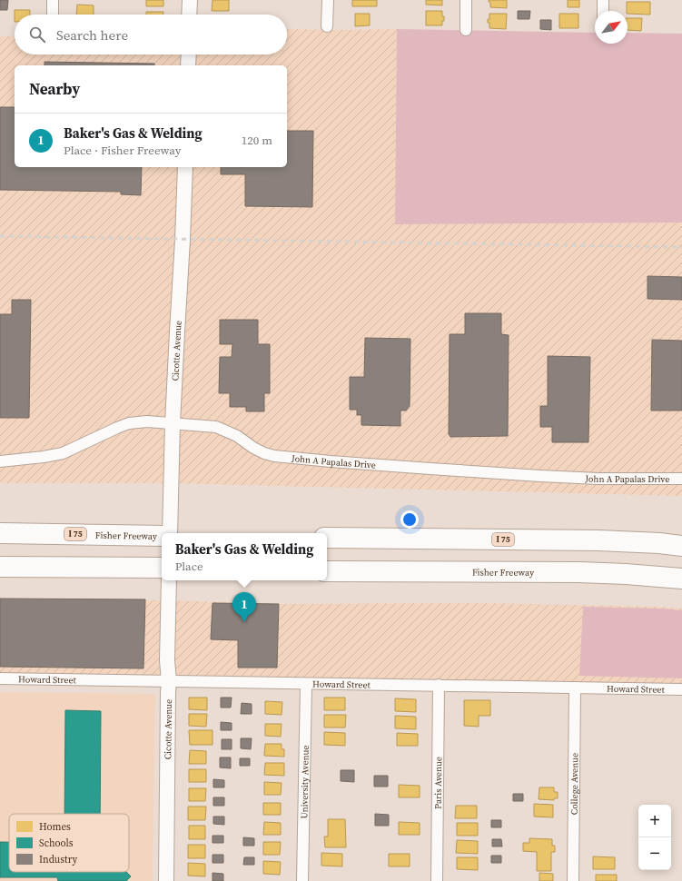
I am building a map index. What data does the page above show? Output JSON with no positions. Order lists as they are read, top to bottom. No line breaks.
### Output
{"streets":{"highway":["I 75","Fisher Freeway"],"street":["Cicotte Avenue","John A Papalas Drive","Howard Street","University Avenue","Paris Avenue","College Avenue"]},"crossings":[["Cicotte Avenue","John A Papalas Drive"],["Cicotte Avenue","Howard Street"],["Howard Street","University Avenue"],["Howard Street","Paris Avenue"],["Howard Street","College Avenue"]],"legend":["Homes","Schools","Industry"],"north":"top right","page":{"search":"Search here","heading":"Nearby","list":[{"mark":"1","name":"Baker's Gas & Welding","note":"Place · Fisher Freeway","value":"120 m"}],"popup":["Baker's Gas & Welding","Place"],"pins":"1","map_buttons":["+","−"]}}
